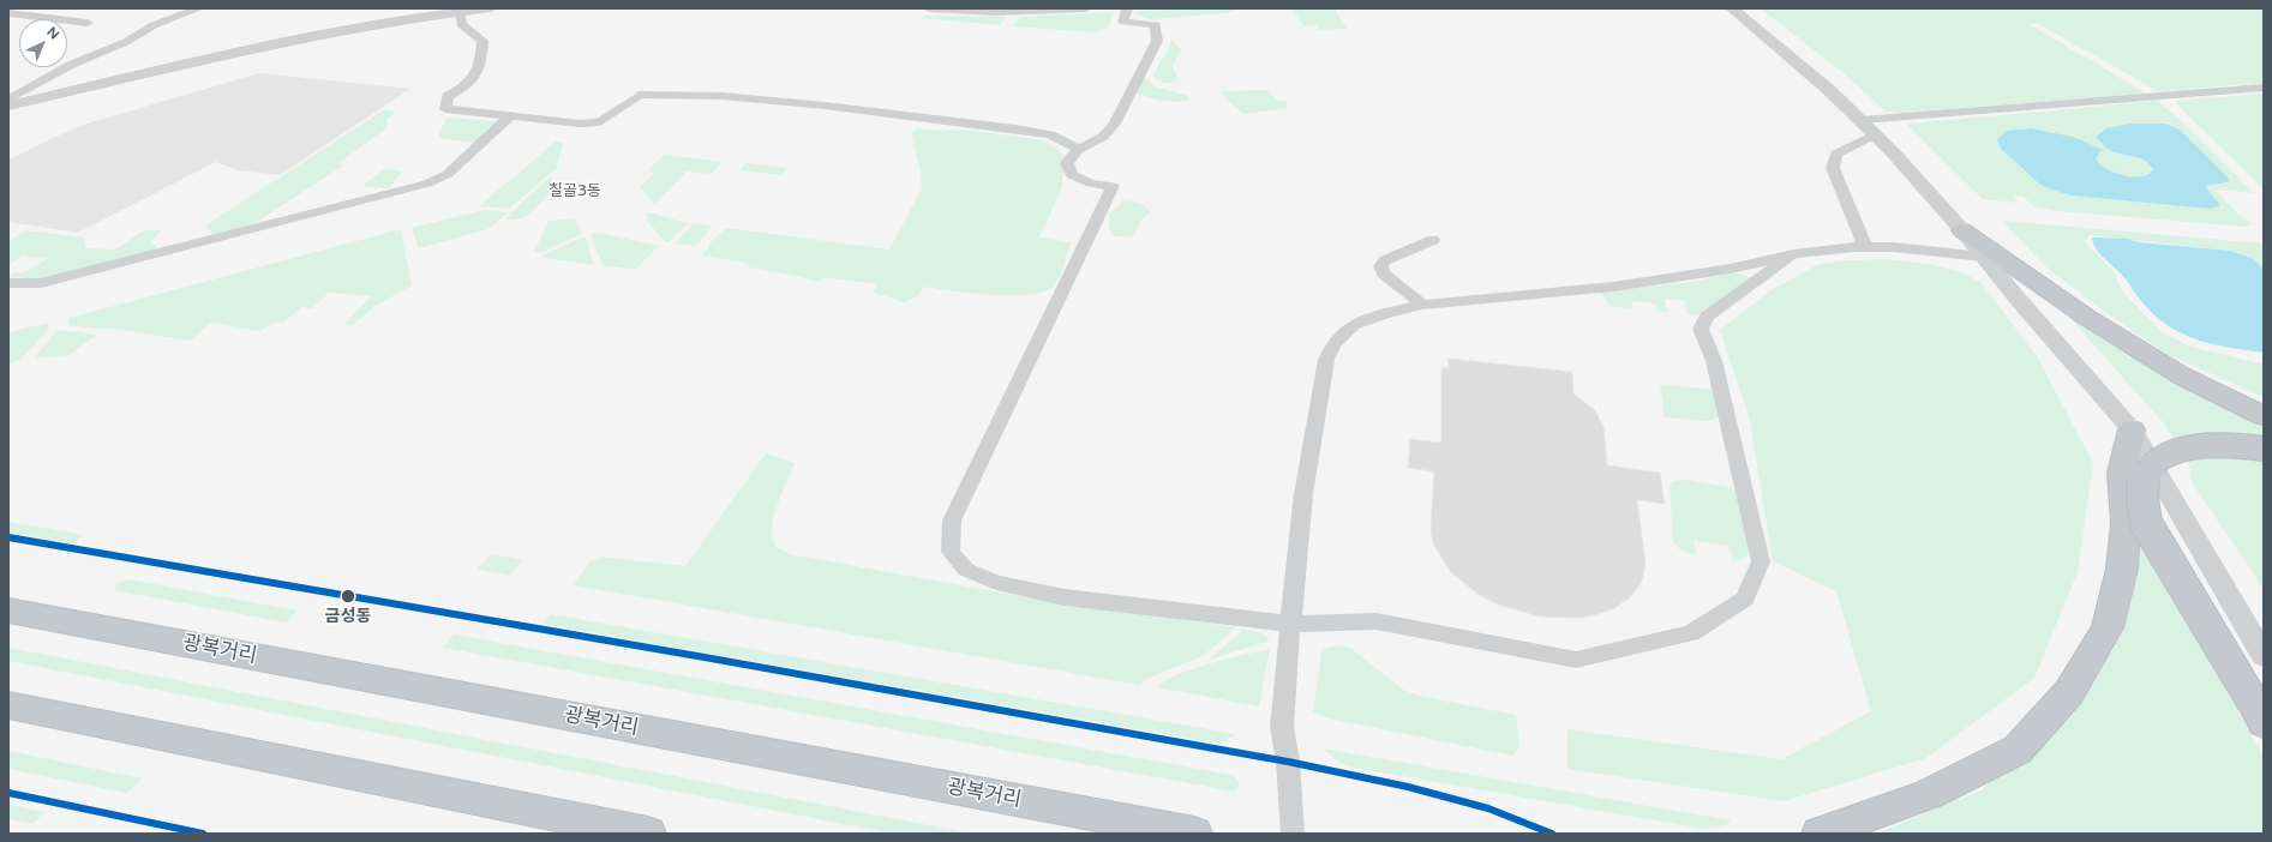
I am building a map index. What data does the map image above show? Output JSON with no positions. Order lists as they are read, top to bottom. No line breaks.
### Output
{"streets":{"highway":["광복거리"]},"districts":["칠골3동"],"places":["금성동"],"north":"top right"}
